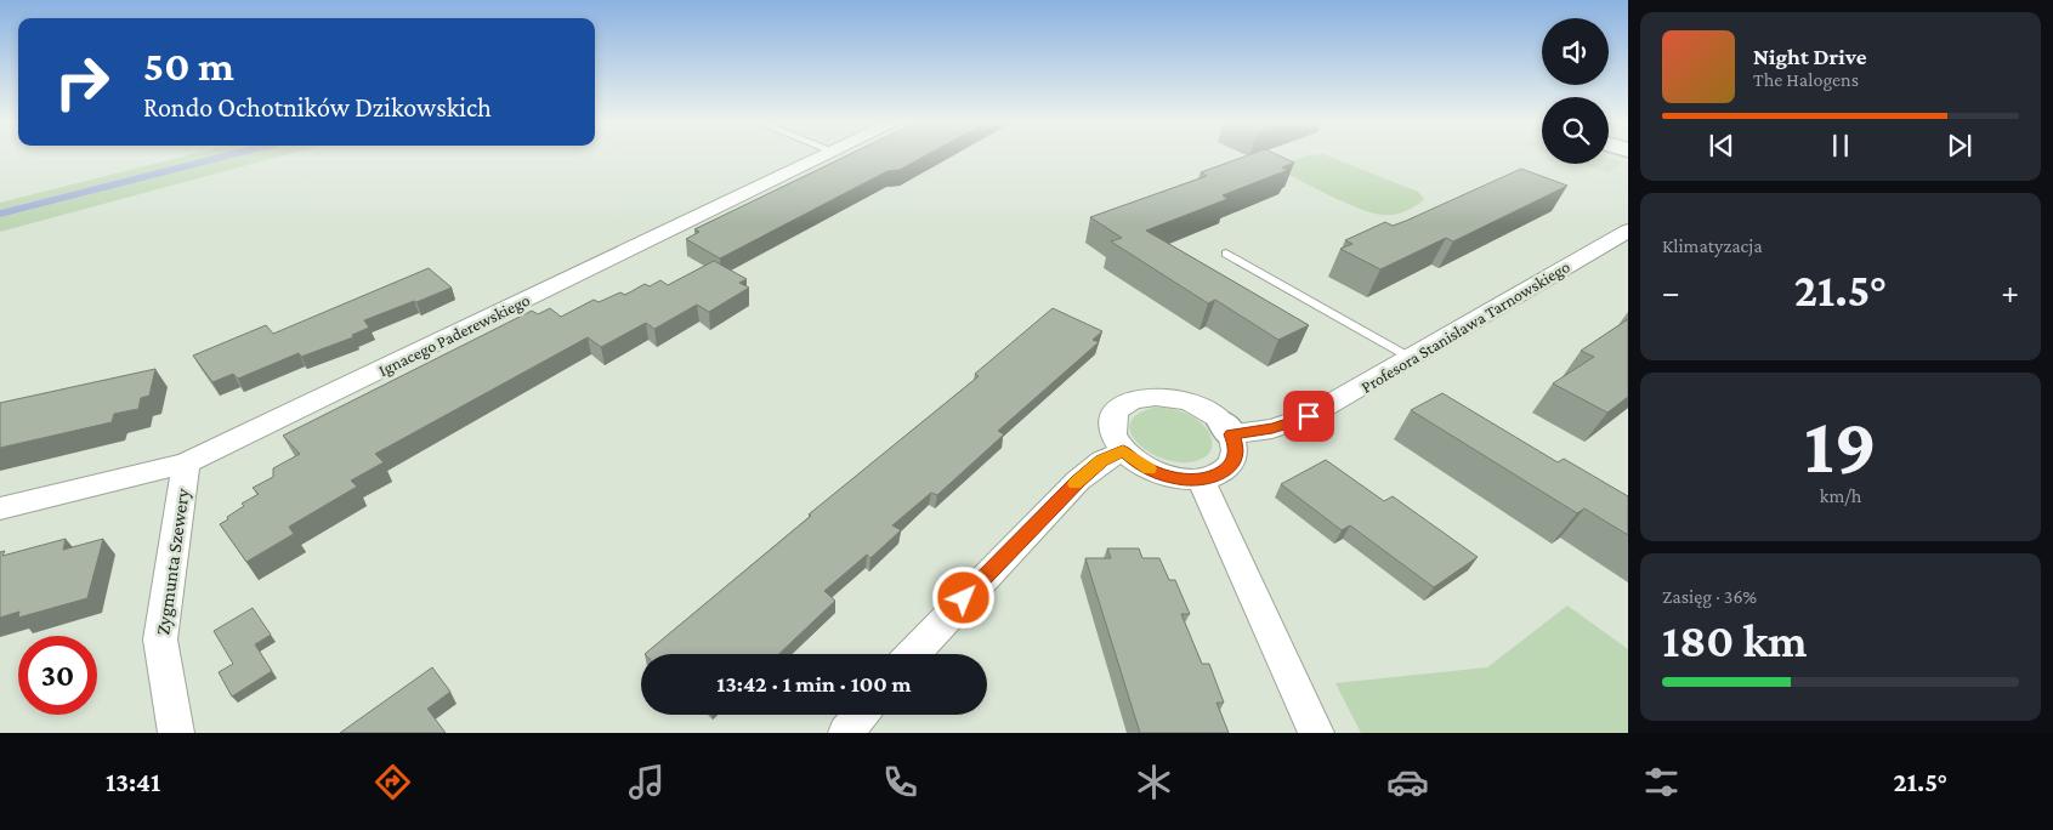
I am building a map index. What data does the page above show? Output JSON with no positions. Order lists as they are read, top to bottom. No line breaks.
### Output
{"streets":{"street":["Profesora Stanisława Tarnowskiego","Ignacego Paderewskiego","Zygmunta Szewery"]},"crossings":[["Ignacego Paderewskiego","Zygmunta Szewery"]],"page":{"turn":["50 m","Rondo Ochotników Dzikowskich"],"song":["Night Drive","The Halogens"],"tile":["Klimatyzacja",["19","km/h"],["Zasięg · 36%","180 km"]],"heat":["−","21.5°","+"],"limit":"30","trip":"13:42 · 1 min · 100 m","tabs":["13:41","21.5°"]}}
